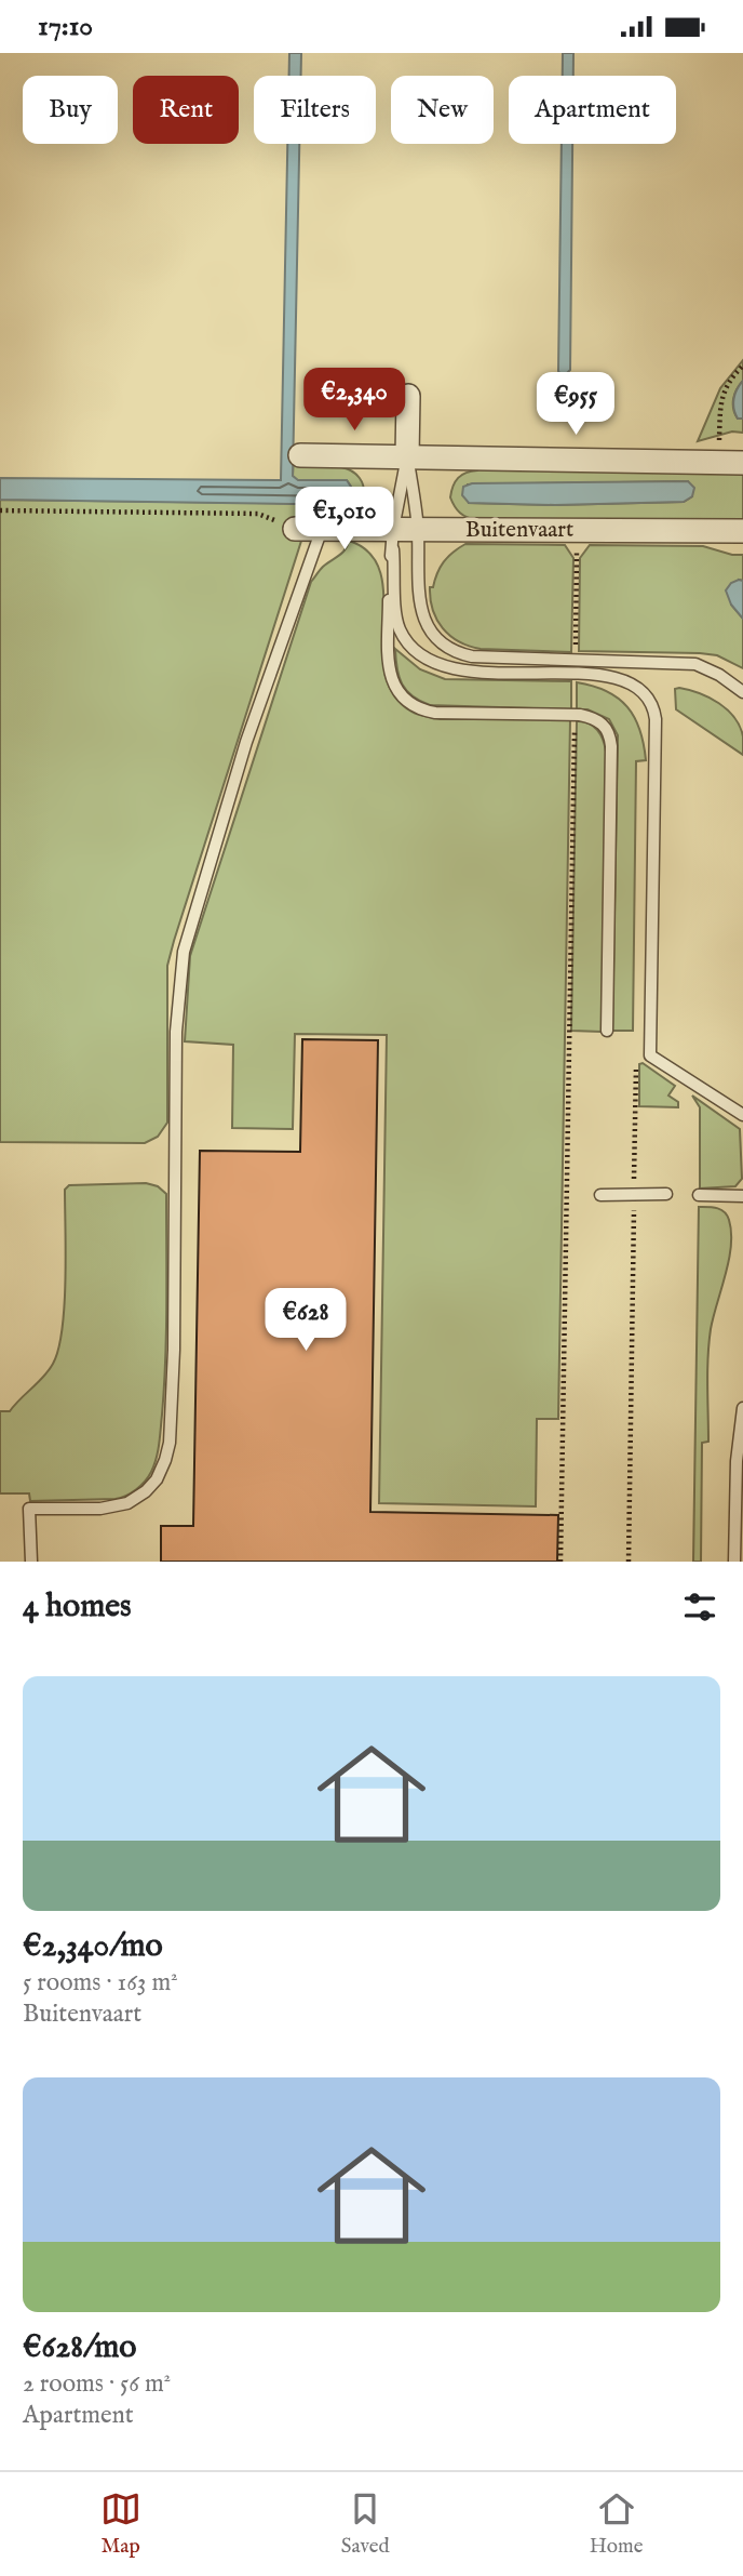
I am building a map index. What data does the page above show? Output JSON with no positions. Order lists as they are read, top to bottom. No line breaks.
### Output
{"streets":{"street":["Buitenvaart"]},"page":{"status":"17:10","chip":["Buy","Rent","Filters","New","Apartment"],"price":["€2,340","€955","€1,010","€628"],"heading":"4 homes","list":[{"name":"€2,340/mo","note":"5 rooms · 163 m² · Buitenvaart"},{"name":"€628/mo","note":"2 rooms · 56 m² · Apartment"}],"tabs":["Map","Saved","Home"]}}
